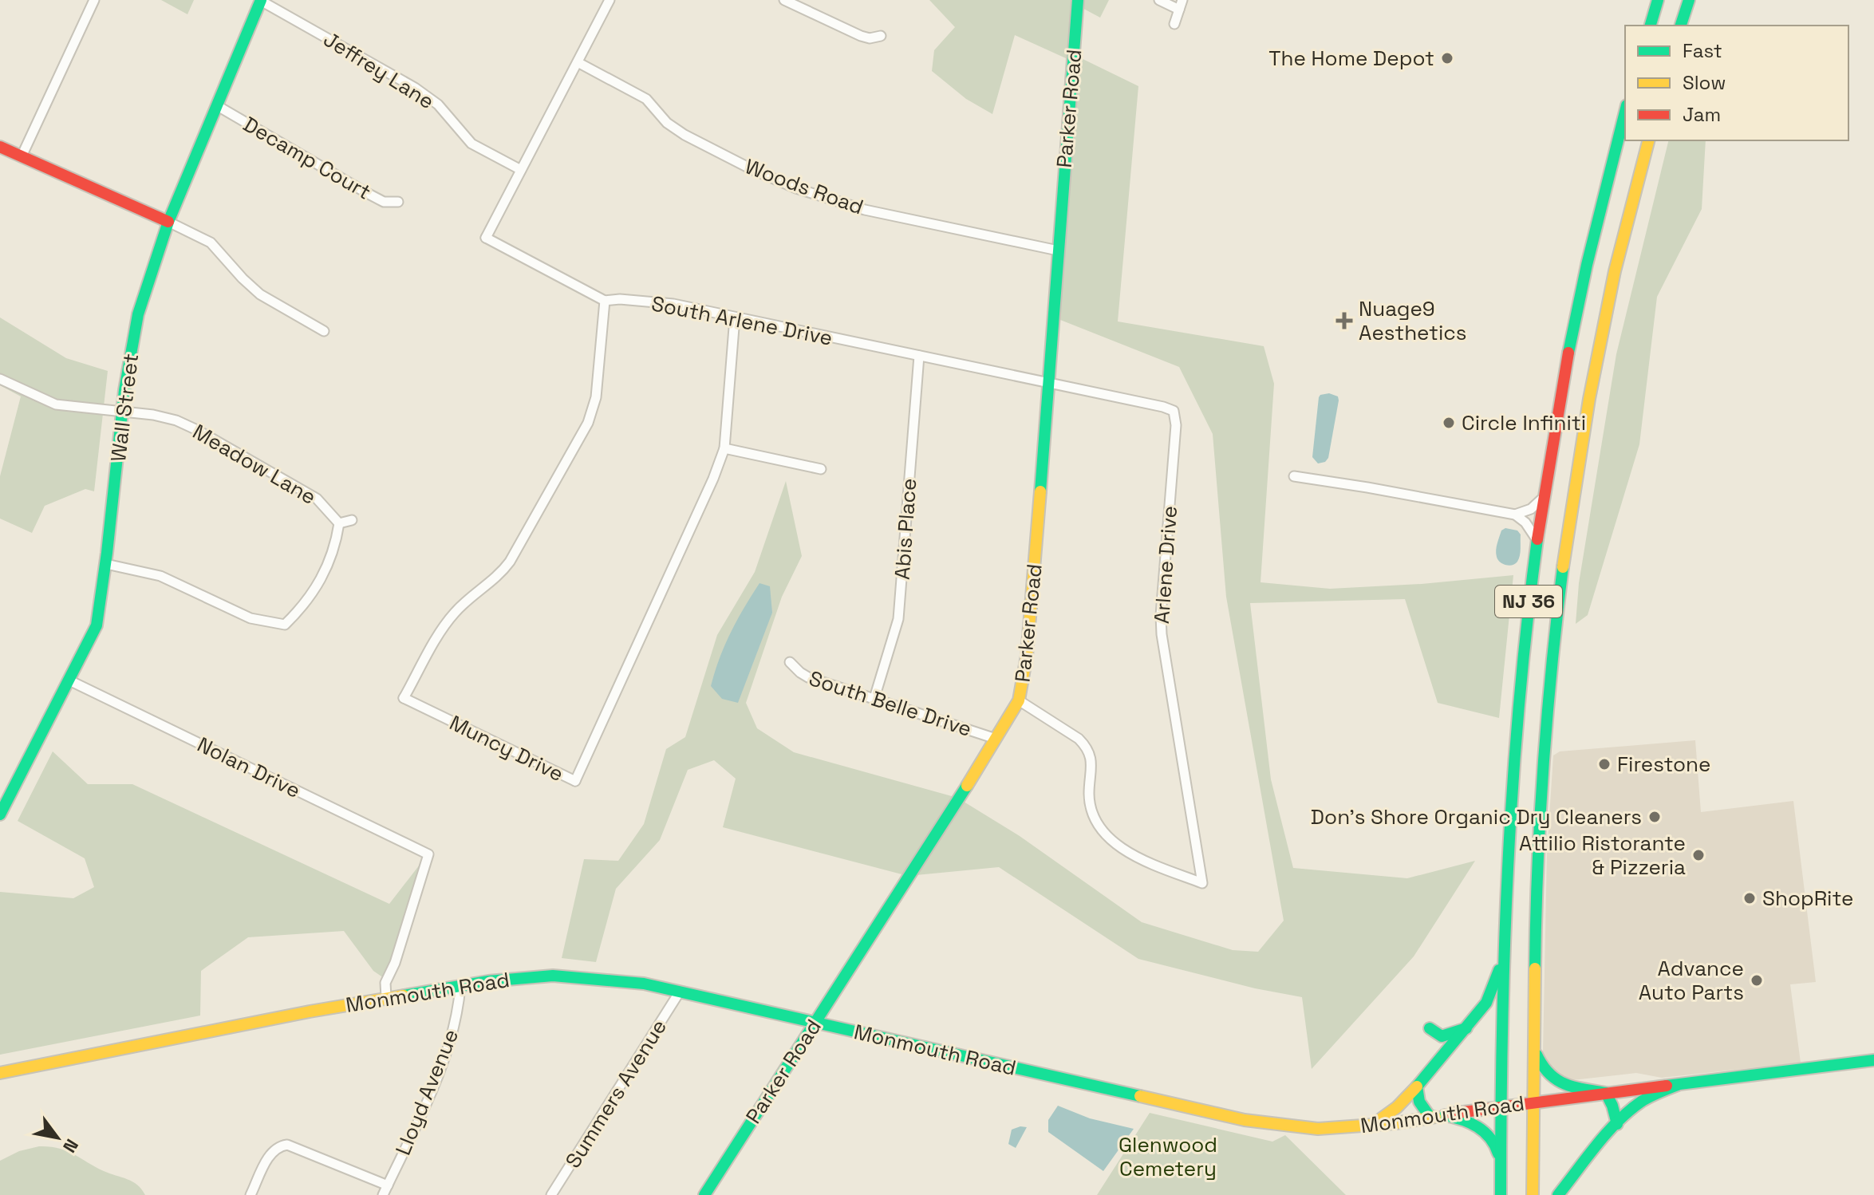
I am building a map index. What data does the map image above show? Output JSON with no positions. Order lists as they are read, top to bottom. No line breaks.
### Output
{"streets":{"main road":["Parker Road","Wall Street","NJ 36","Monmouth Road"],"street":["Jeffrey Lane","Decamp Court","Woods Road","South Arlene Drive","Meadow Lane","Abis Place","Arlene Drive","South Belle Drive","Muncy Drive","Nolan Drive","Lloyd Avenue","Summers Avenue"]},"crossings":[["Jeffrey Lane","Wall Street"],["Parker Road","Woods Road"],["Parker Road","South Arlene Drive"],["Parker Road","Arlene Drive"],["Parker Road","South Belle Drive"],["Parker Road","Monmouth Road"],["Decamp Court","Wall Street"],["South Arlene Drive","Abis Place"],["South Arlene Drive","Arlene Drive"],["South Arlene Drive","Muncy Drive"],["Wall Street","Meadow Lane"],["Wall Street","Nolan Drive"],["Abis Place","South Belle Drive"],["NJ 36","Monmouth Road"],["Nolan Drive","Monmouth Road"],["Monmouth Road","Lloyd Avenue"],["Monmouth Road","Summers Avenue"]],"parks":["Glenwood Cemetery"],"places":{"other":["The Home Depot","Circle Infiniti","Firestone","Don's Shore Organic Dry Cleaners","Attilio Ristorante & Pizzeria","ShopRite","Advance Auto Parts"],"health":["Nuage9 Aesthetics"]},"legend":["Fast","Slow","Jam"],"north":"bottom right"}
